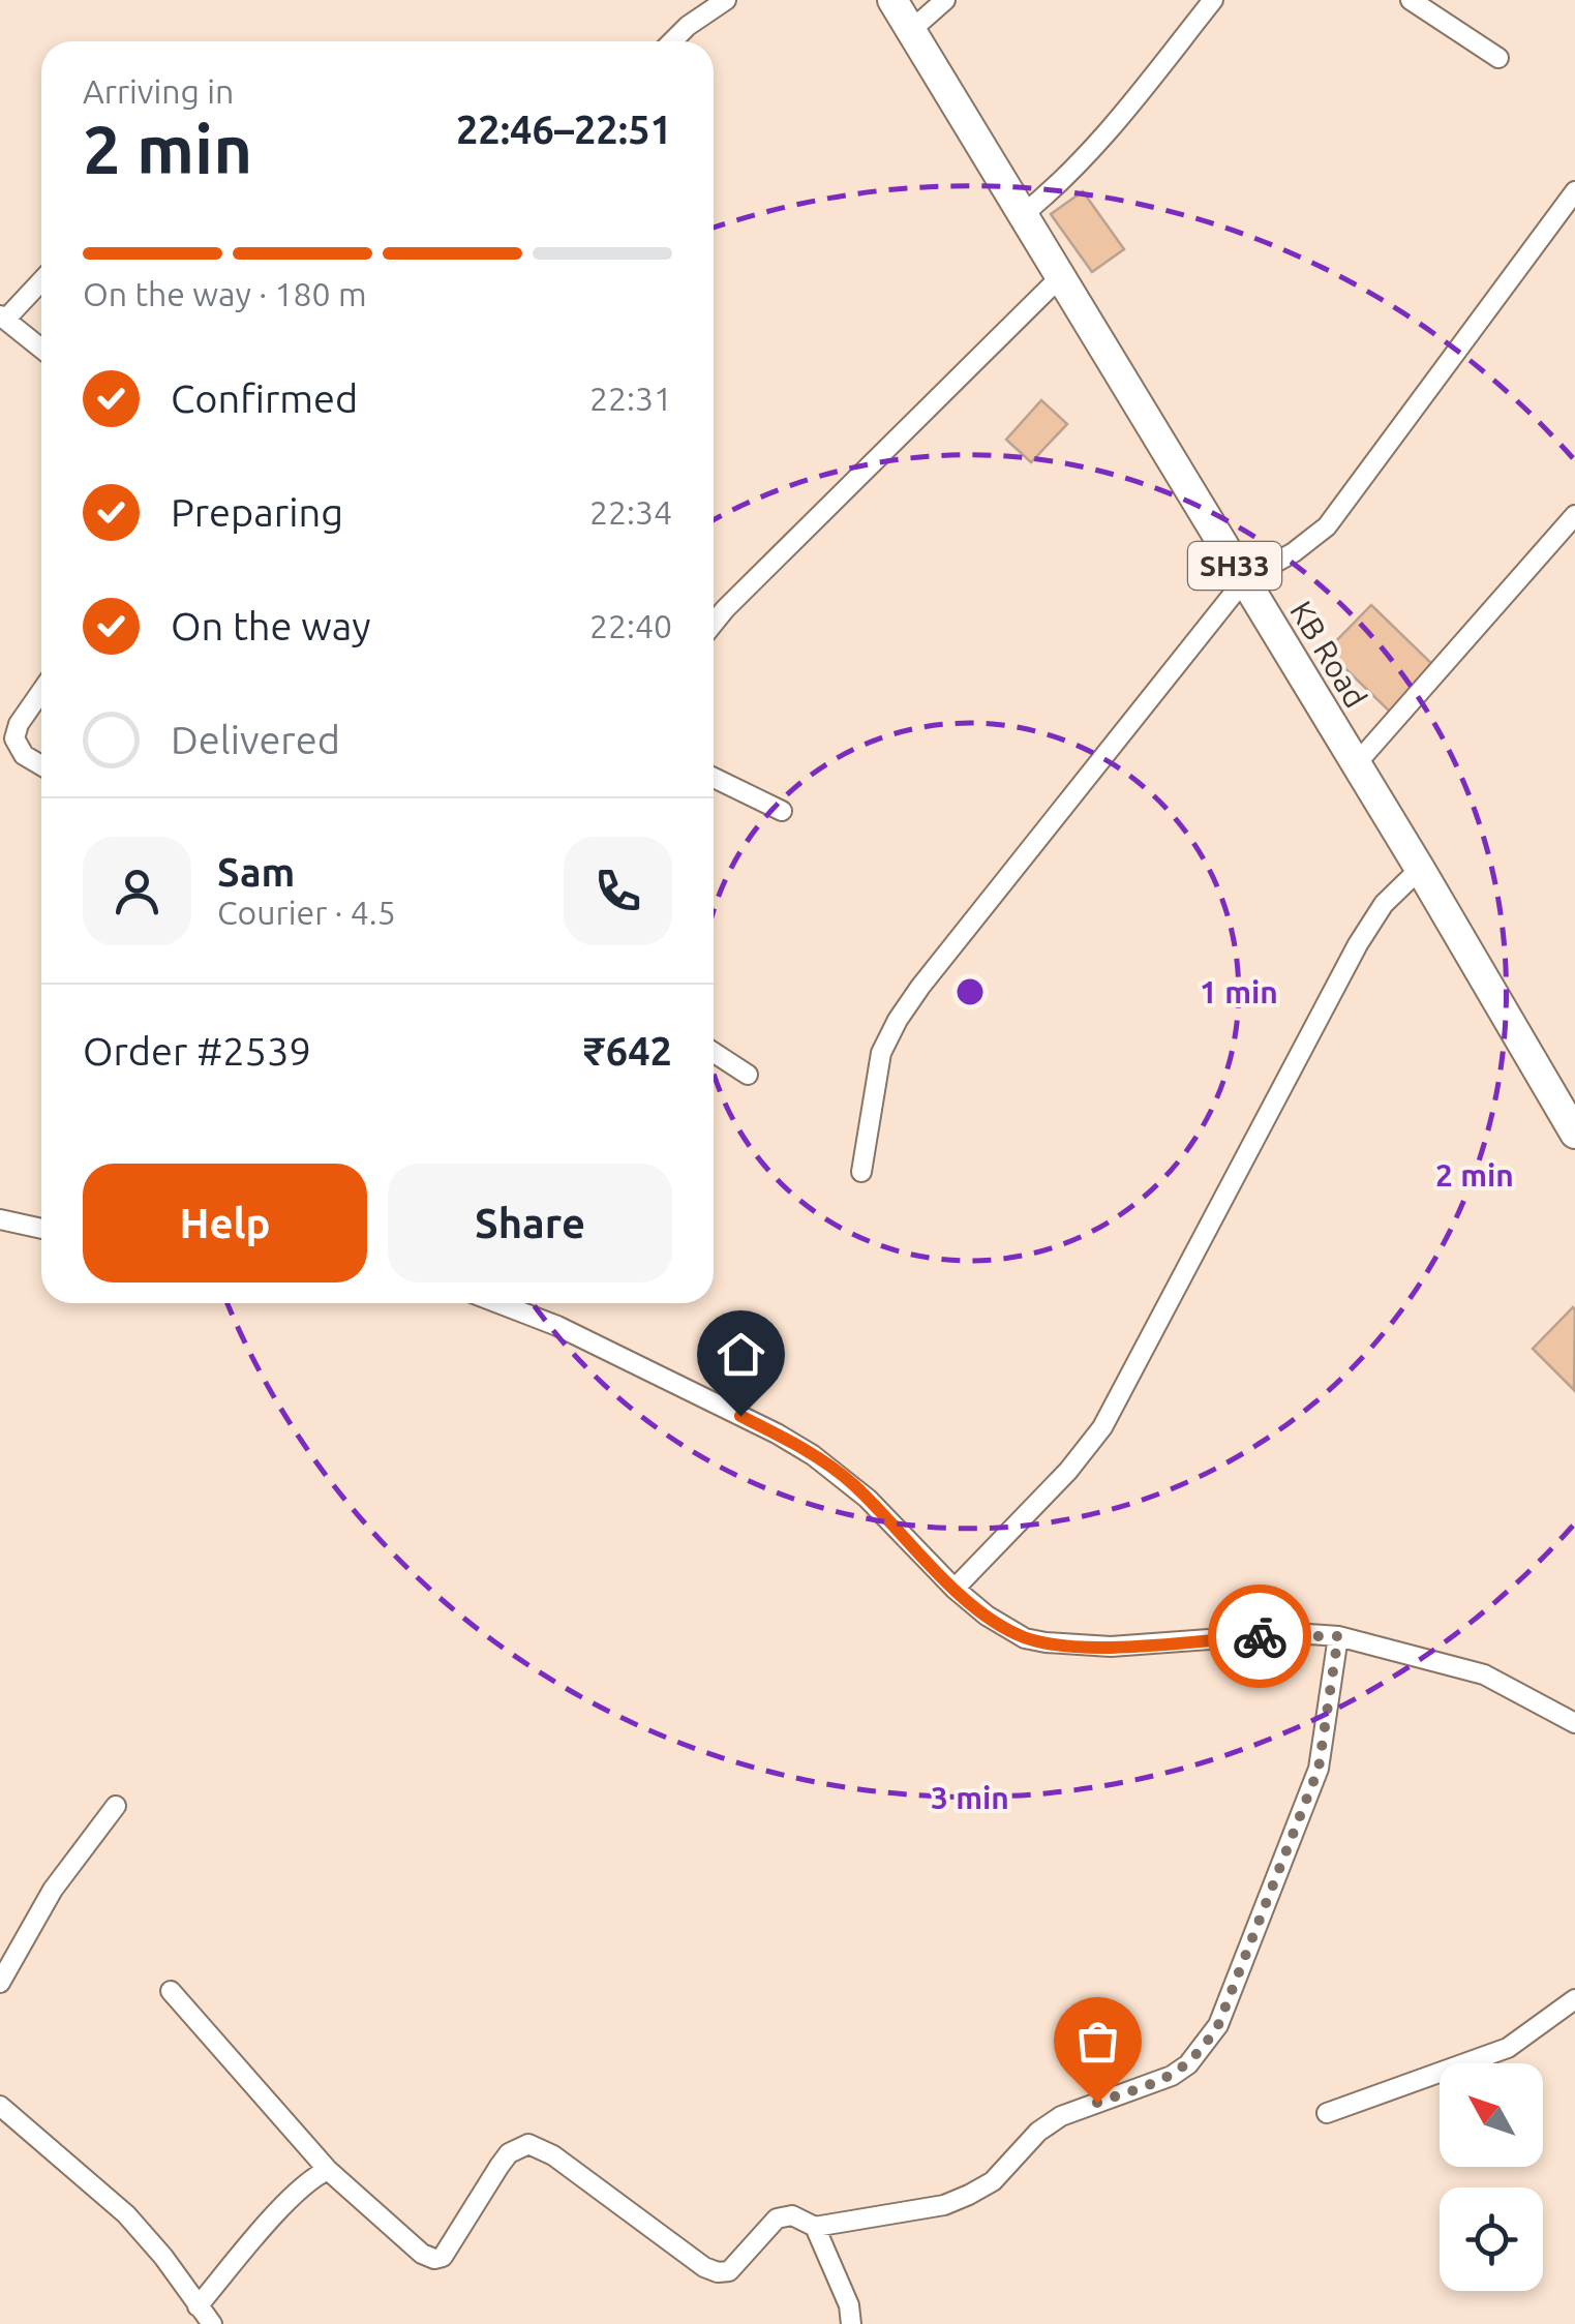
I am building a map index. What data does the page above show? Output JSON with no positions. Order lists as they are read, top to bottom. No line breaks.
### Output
{"streets":{"main road":["SH33","KB Road"]},"north":"top left","page":{"heading":["2 min","Arriving in","22:46–22:51"],"panel":["Sam","Courier · 4.5","Order #2539","₹642"],"bar":"On the way · 180 m","list":[["Confirmed","22:31"],["Preparing","22:34"],["On the way","22:40"],"Delivered"],"buttons":["Help","Share"]},"rings":["1 min","2 min","3 min"]}
